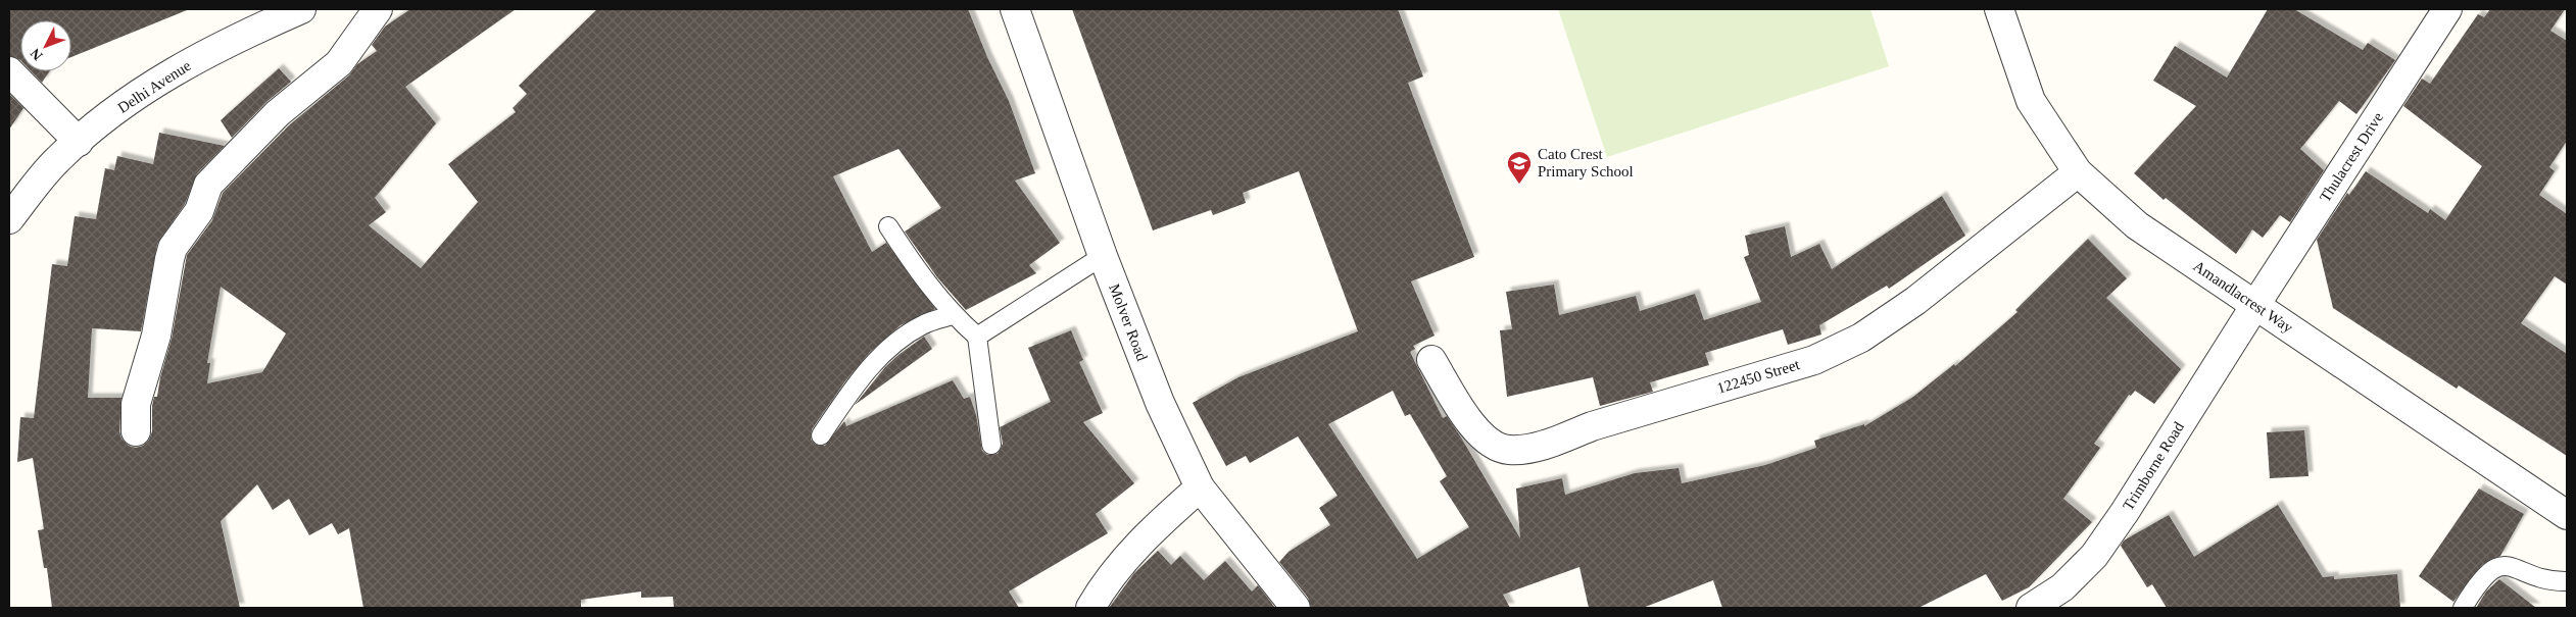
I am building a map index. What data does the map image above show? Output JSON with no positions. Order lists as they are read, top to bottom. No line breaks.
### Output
{"streets":{"street":["Delhi Avenue","Thulacrest Drive","Amandlacrest Way","Molver Road","122450 Street","Trimborne Road"]},"crossings":[["Thulacrest Drive","Amandlacrest Way"],["Thulacrest Drive","Trimborne Road"],["Amandlacrest Way","122450 Street"],["Amandlacrest Way","Trimborne Road"]],"places":{"school or university":["Cato Crest Primary School"]},"north":"bottom left"}
